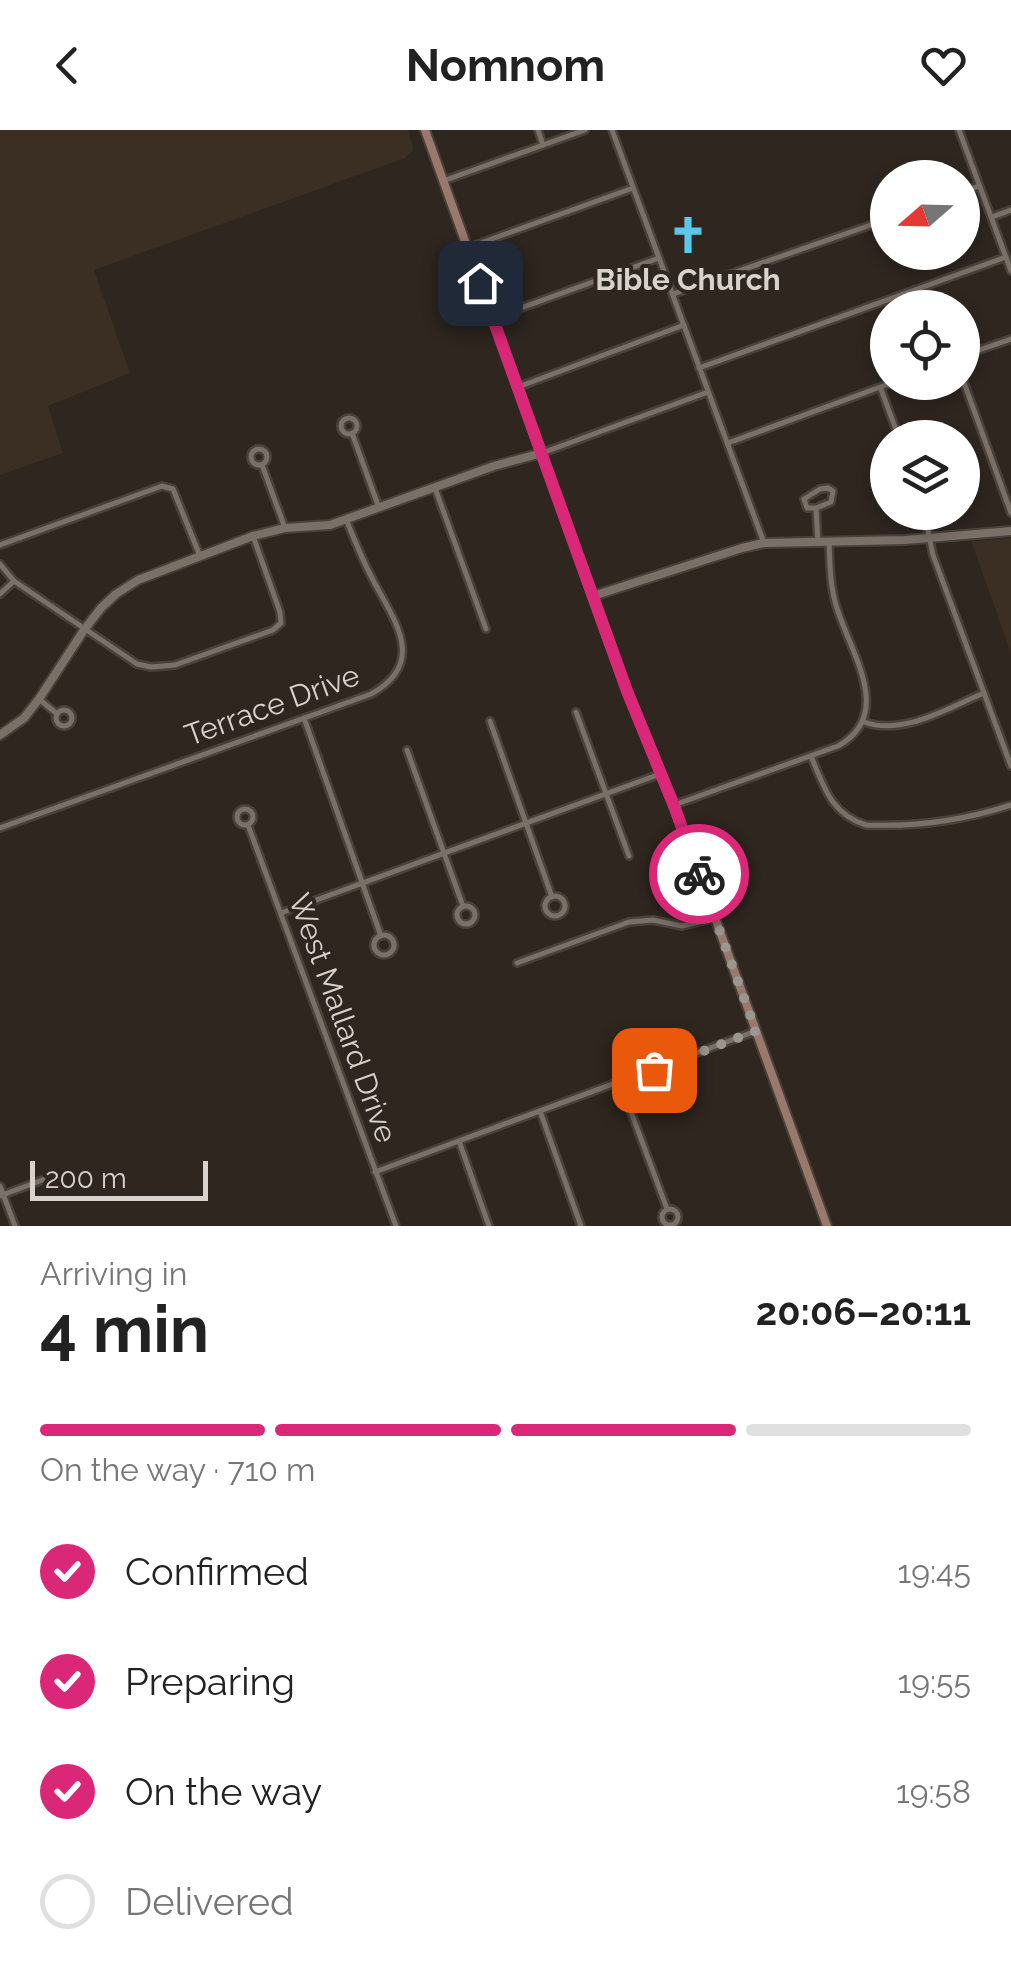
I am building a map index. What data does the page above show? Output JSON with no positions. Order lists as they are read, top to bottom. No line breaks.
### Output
{"streets":{"street":["Terrace Drive","West Mallard Drive"]},"places":{"church":["Bible Church"]},"scale_bar":"200 m","north":"left","page":{"header":"Nomnom","scale":"200 m","heading":["4 min","Arriving in","20:06–20:11"],"bar":"On the way · 710 m","list":[["Confirmed","19:45"],["Preparing","19:55"],["On the way","19:58"],"Delivered"]}}
